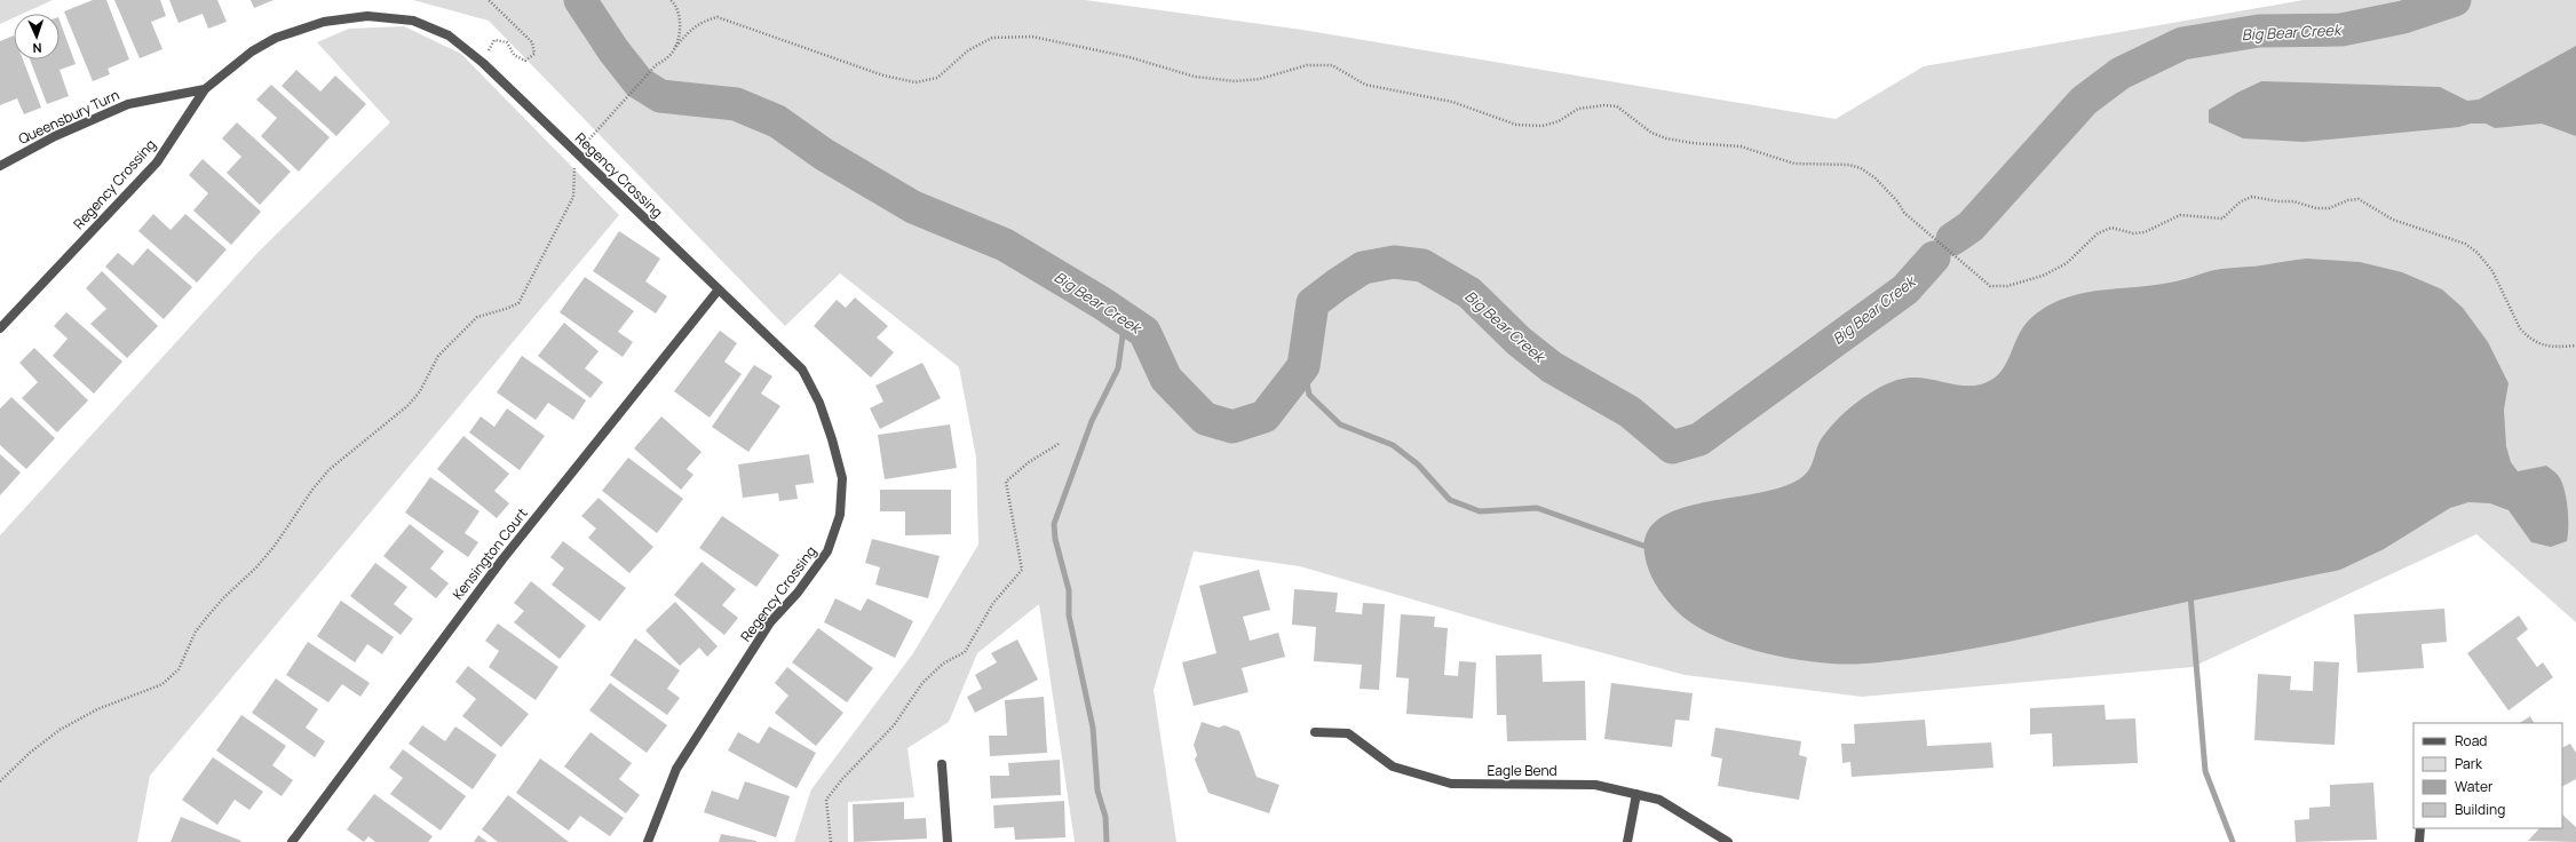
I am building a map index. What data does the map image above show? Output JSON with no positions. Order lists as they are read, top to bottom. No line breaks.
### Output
{"streets":{"street":["Queensbury Turn","Regency Crossing","Kensington Court","Eagle Bend"]},"crossings":[["Queensbury Turn","Regency Crossing"],["Regency Crossing","Kensington Court"]],"water":["Big Bear Creek"],"legend":["Road","Park","Water","Building"],"north":"bottom"}
